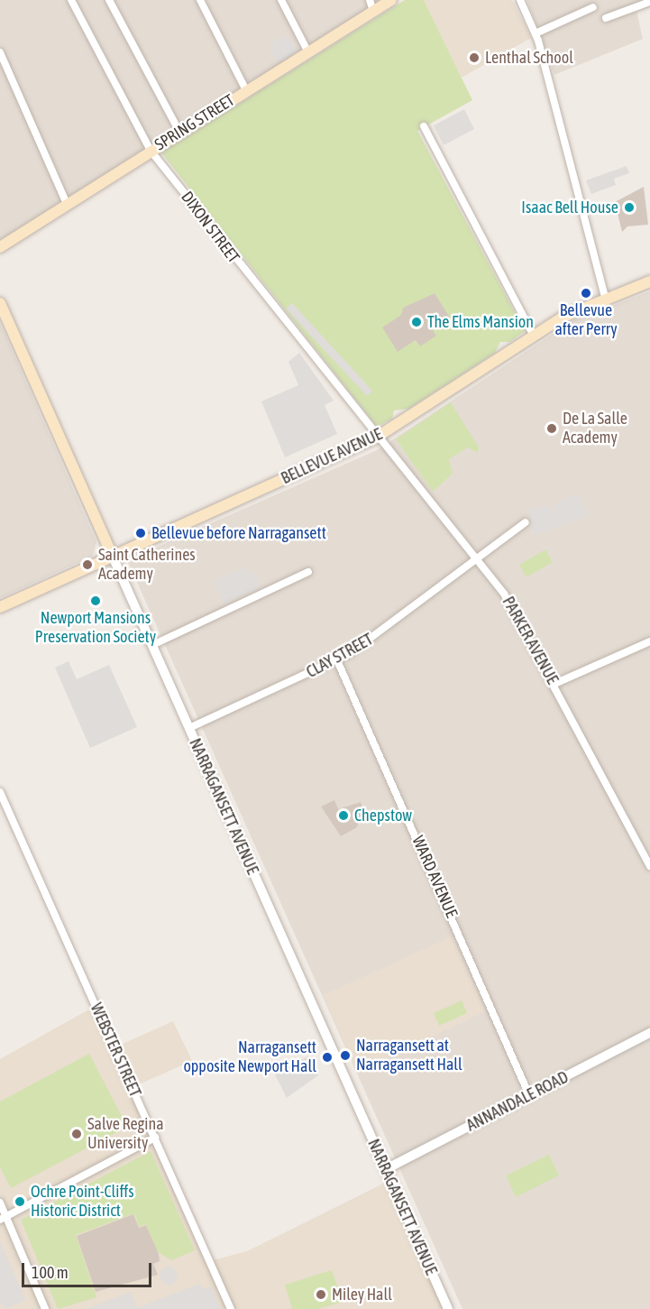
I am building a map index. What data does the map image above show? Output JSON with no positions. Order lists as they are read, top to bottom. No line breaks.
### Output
{"streets":{"main road":["SPRING STREET","BELLEVUE AVENUE","NARRAGANSETT AVENUE"],"street":["DIXON STREET","PARKER AVENUE","CLAY STREET","WARD AVENUE","WEBSTER STREET","ANNANDALE ROAD"]},"crossings":[["SPRING STREET","DIXON STREET"],["DIXON STREET","BELLEVUE AVENUE"],["DIXON STREET","PARKER AVENUE"],["BELLEVUE AVENUE","PARKER AVENUE"],["BELLEVUE AVENUE","NARRAGANSETT AVENUE"],["PARKER AVENUE","CLAY STREET"],["CLAY STREET","NARRAGANSETT AVENUE"],["CLAY STREET","WARD AVENUE"],["NARRAGANSETT AVENUE","ANNANDALE ROAD"],["WARD AVENUE","ANNANDALE ROAD"]],"places":["Lenthal School","Isaac Bell House","Bellevue after Perry","The Elms Mansion","De La Salle Academy","Bellevue before Narragansett","Saint Catherines Academy","Newport Mansions Preservation Society","Chepstow","Narragansett at Narragansett Hall","Narragansett opposite Newport Hall","Salve Regina University","Ochre Point-Cliffs Historic District","Miley Hall"],"scale_bar":"100 m"}
